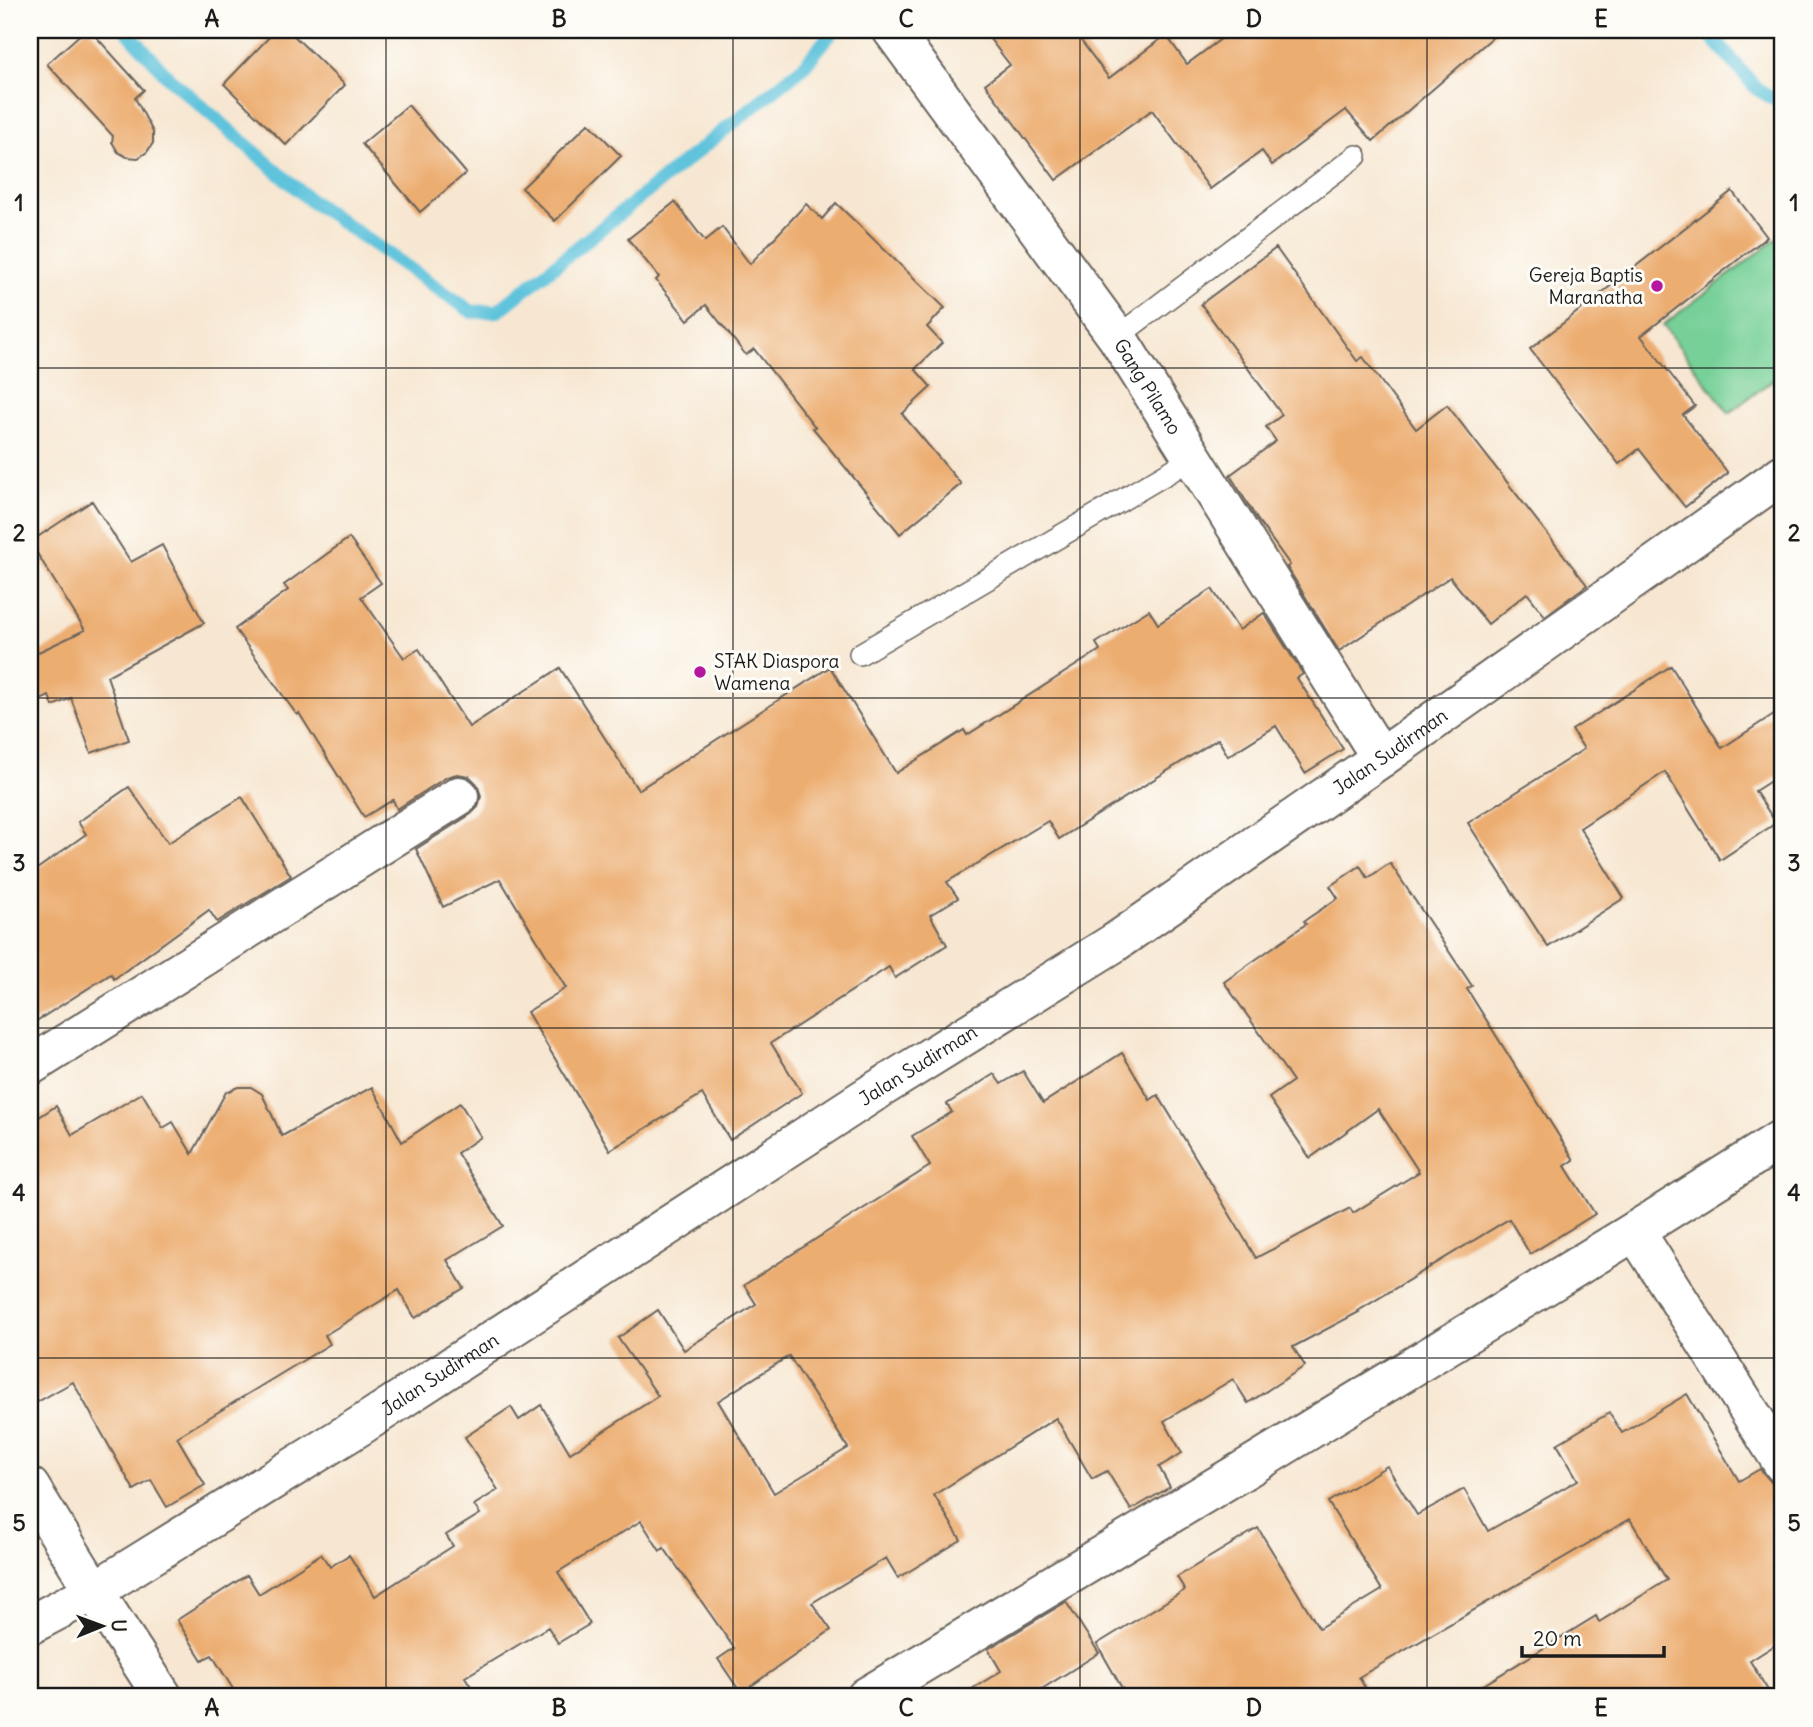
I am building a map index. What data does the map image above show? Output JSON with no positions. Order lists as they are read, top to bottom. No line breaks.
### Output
{"streets":{"street":["Gang Pilamo","Jalan Sudirman"]},"crossings":[["Gang Pilamo","Jalan Sudirman"]],"places":["Gereja Baptis Maranatha","STAK Diaspora Wamena"],"scale_bar":"20 m","north":"right","grid":{"columns":["A","B","C","D","E"],"rows":["1","2","3","4","5"]}}
